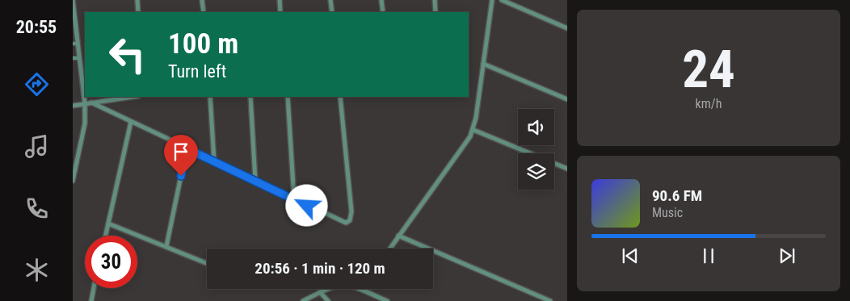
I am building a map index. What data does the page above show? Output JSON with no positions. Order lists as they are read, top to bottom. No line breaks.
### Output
{"page":{"tabs":"20:55","tile":["24","km/h"],"turn":["100 m","Turn left"],"song":["90.6 FM","Music"],"limit":"30","trip":"20:56 · 1 min · 120 m"}}
